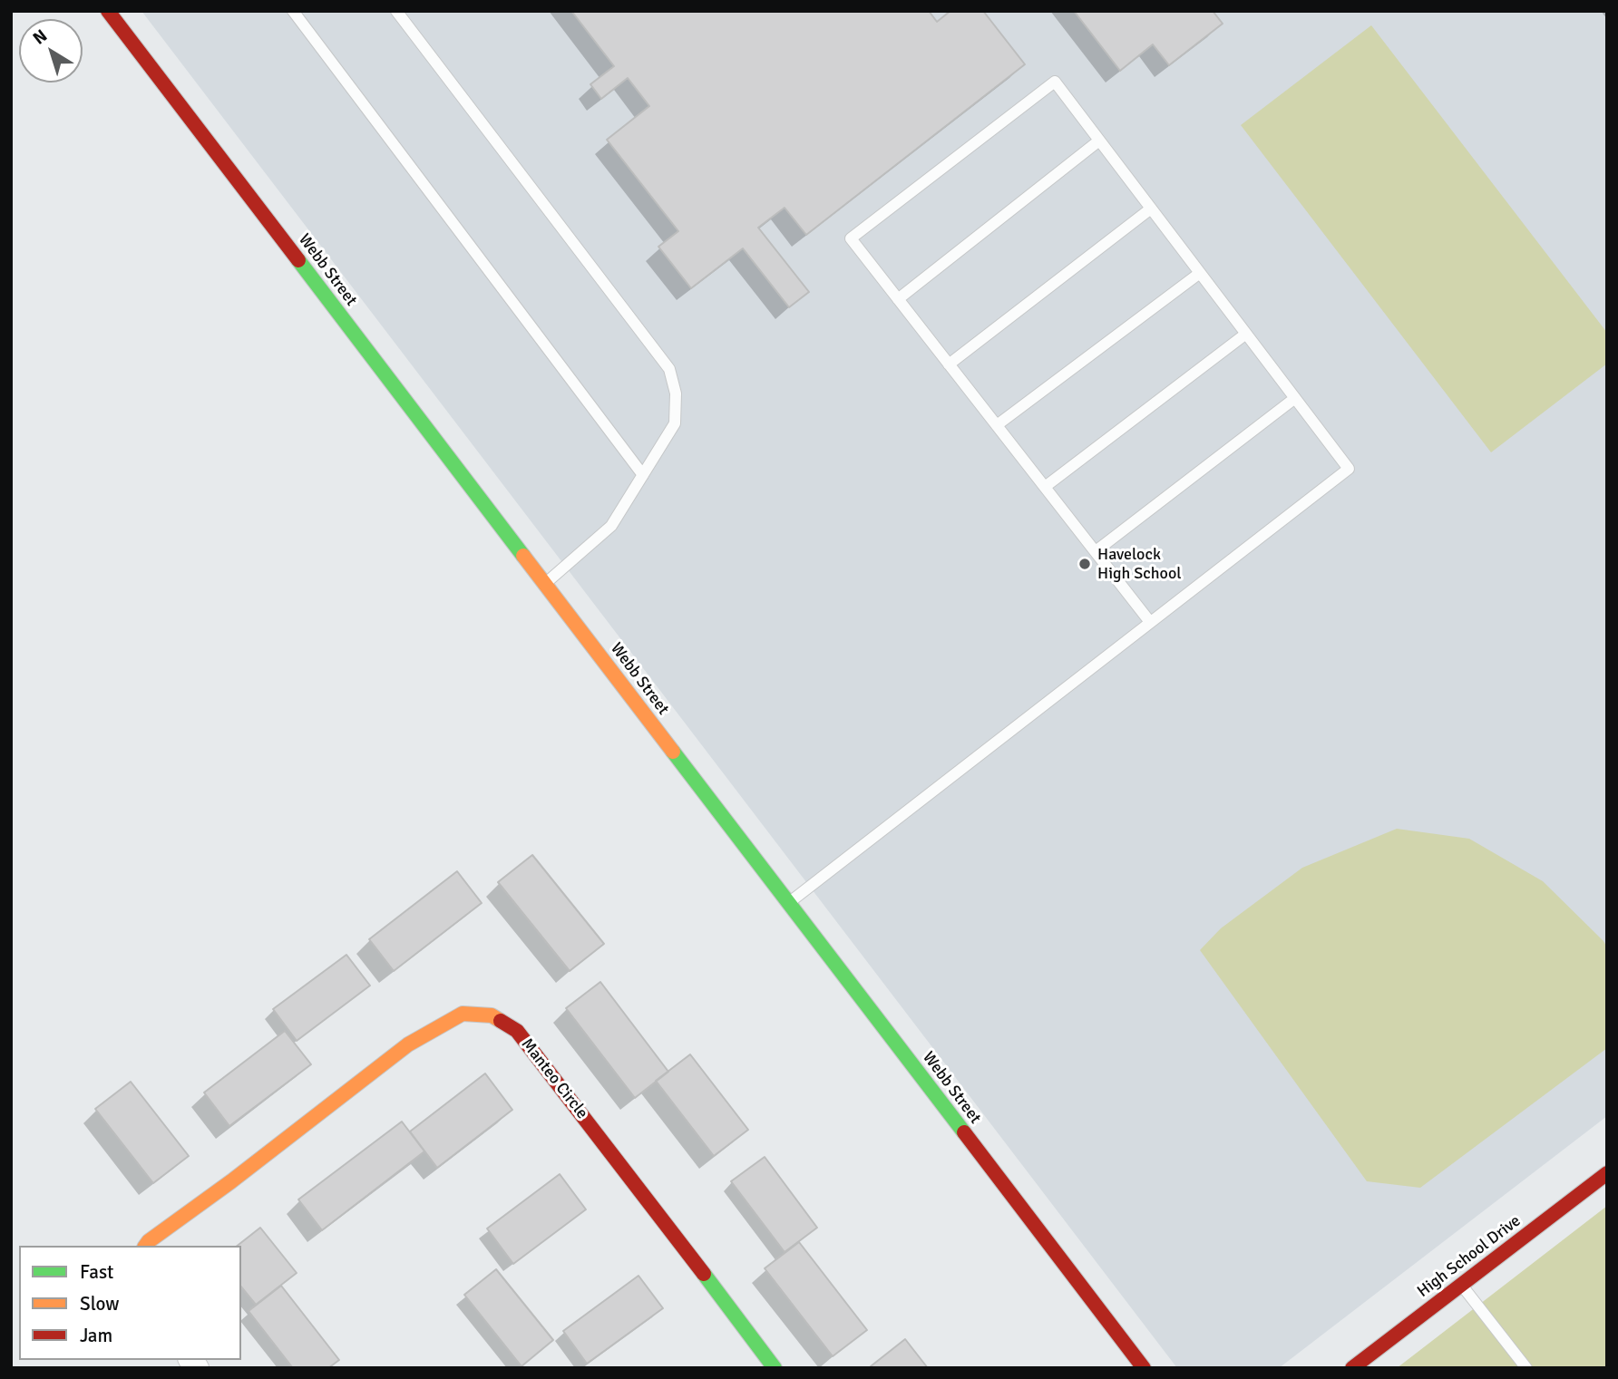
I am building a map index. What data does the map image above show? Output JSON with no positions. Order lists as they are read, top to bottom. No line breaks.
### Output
{"streets":{"street":["Webb Street","Manteo Circle","High School Drive"]},"places":["Havelock High School"],"legend":["Fast","Slow","Jam"],"north":"top left"}
